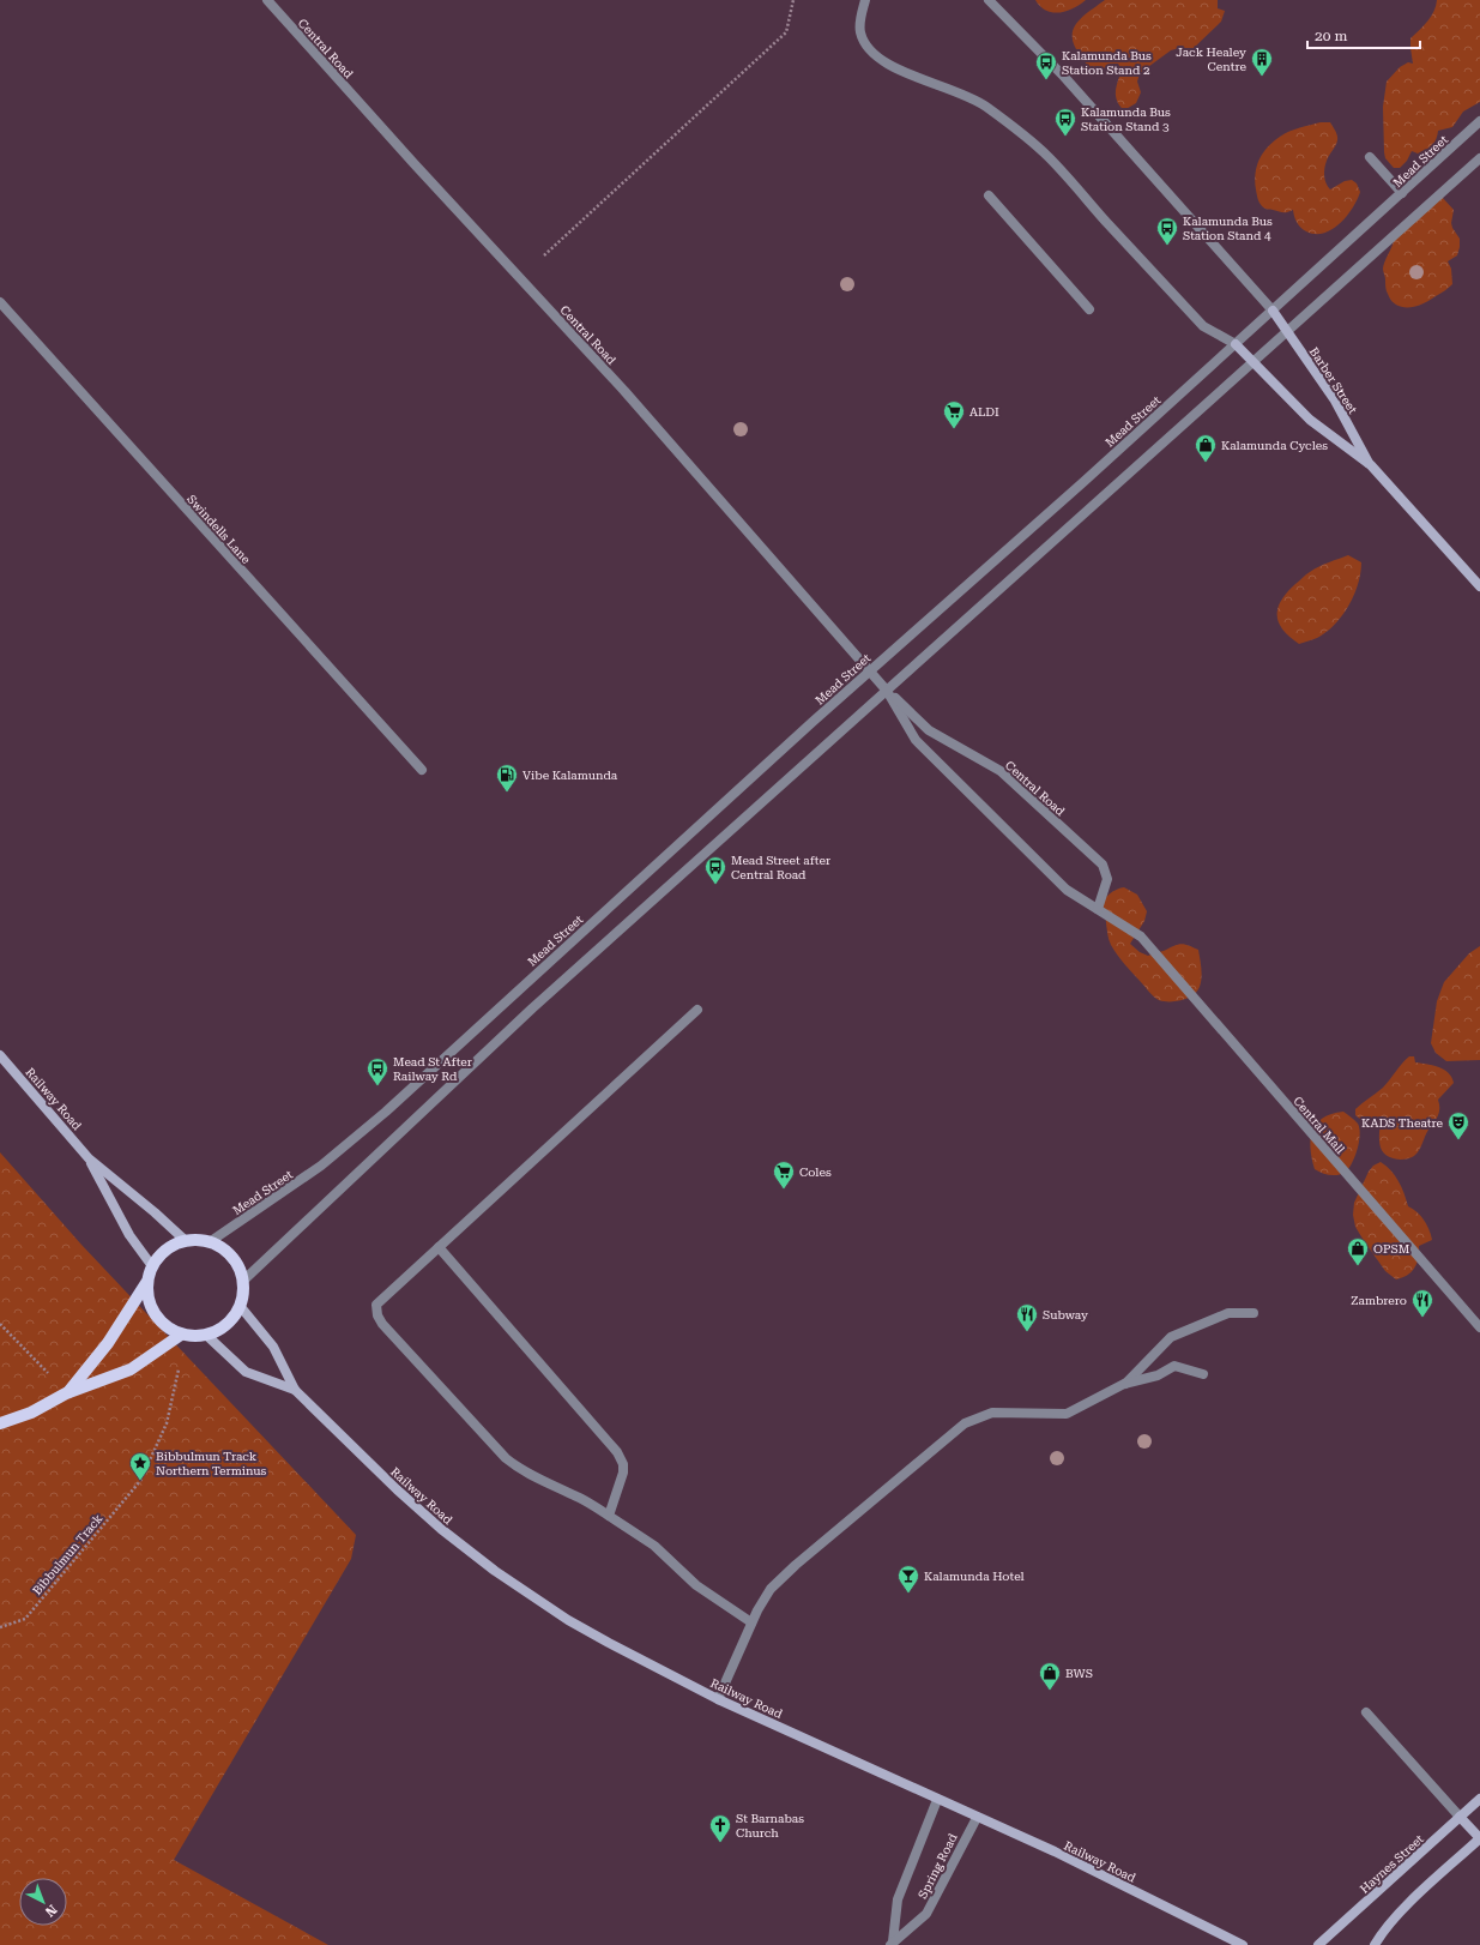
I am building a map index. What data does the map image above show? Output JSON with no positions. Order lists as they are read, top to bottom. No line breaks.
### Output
{"streets":{"street":["Central Road","Mead Street","Barber Street","Swindells Lane","Railway Road","Central Mall","Haynes Street","Spring Road"],"path":["Bibbulmun Track"]},"crossings":[["Central Road","Mead Street"],["Central Road","Central Mall"],["Mead Street","Barber Street"],["Mead Street","Railway Road"],["Railway Road","Spring Road"]],"places":{"building":["Jack Healey Centre"],"bus stop":["Kalamunda Bus Station Stand 2","Kalamunda Bus Station Stand 3","Kalamunda Bus Station Stand 4","Mead Street after Central Road","Mead St After Railway Rd"],"supermarket":["ALDI","Coles"],"shop":["Kalamunda Cycles","OPSM","BWS"],"fuel station":["Vibe Kalamunda"],"theatre":["KADS Theatre"],"restaurant":["Zambrero","Subway"],"place":["Bibbulmun Track Northern Terminus"],"bar":["Kalamunda Hotel"],"church":["St Barnabas Church"]},"scale_bar":"20 m","north":"bottom right"}
